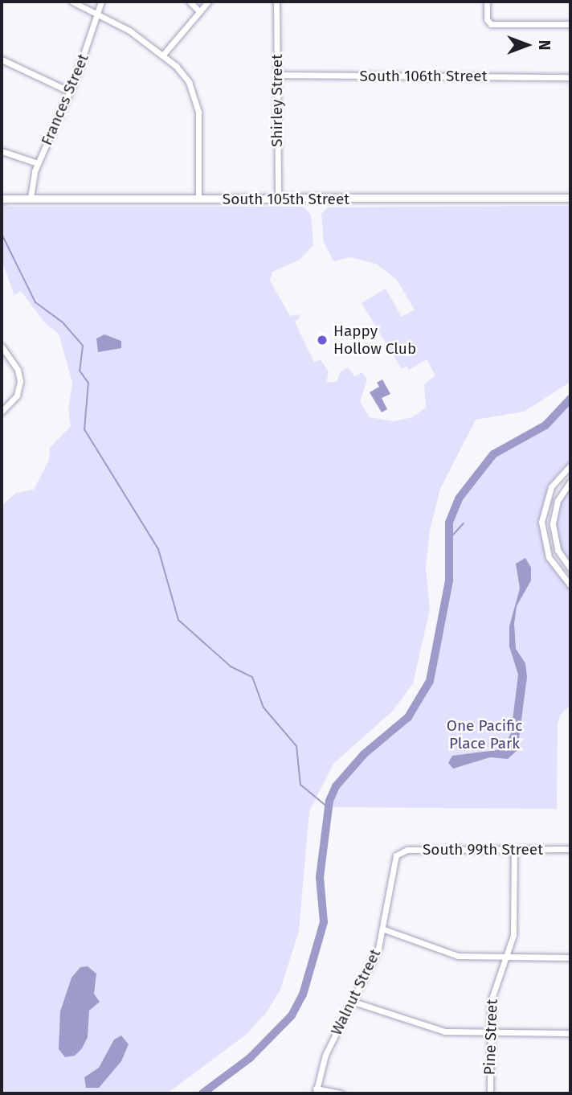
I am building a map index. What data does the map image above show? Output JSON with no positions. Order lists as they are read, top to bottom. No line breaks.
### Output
{"streets":{"street":["South 106th Street","Frances Street","Shirley Street","South 105th Street","South 99th Street","Walnut Street","Pine Street"]},"crossings":[["South 106th Street","Shirley Street"],["Frances Street","South 105th Street"],["Shirley Street","South 105th Street"],["South 99th Street","Walnut Street"],["South 99th Street","Pine Street"]],"parks":["One Pacific Place Park"],"places":["Happy Hollow Club"],"north":"right"}
